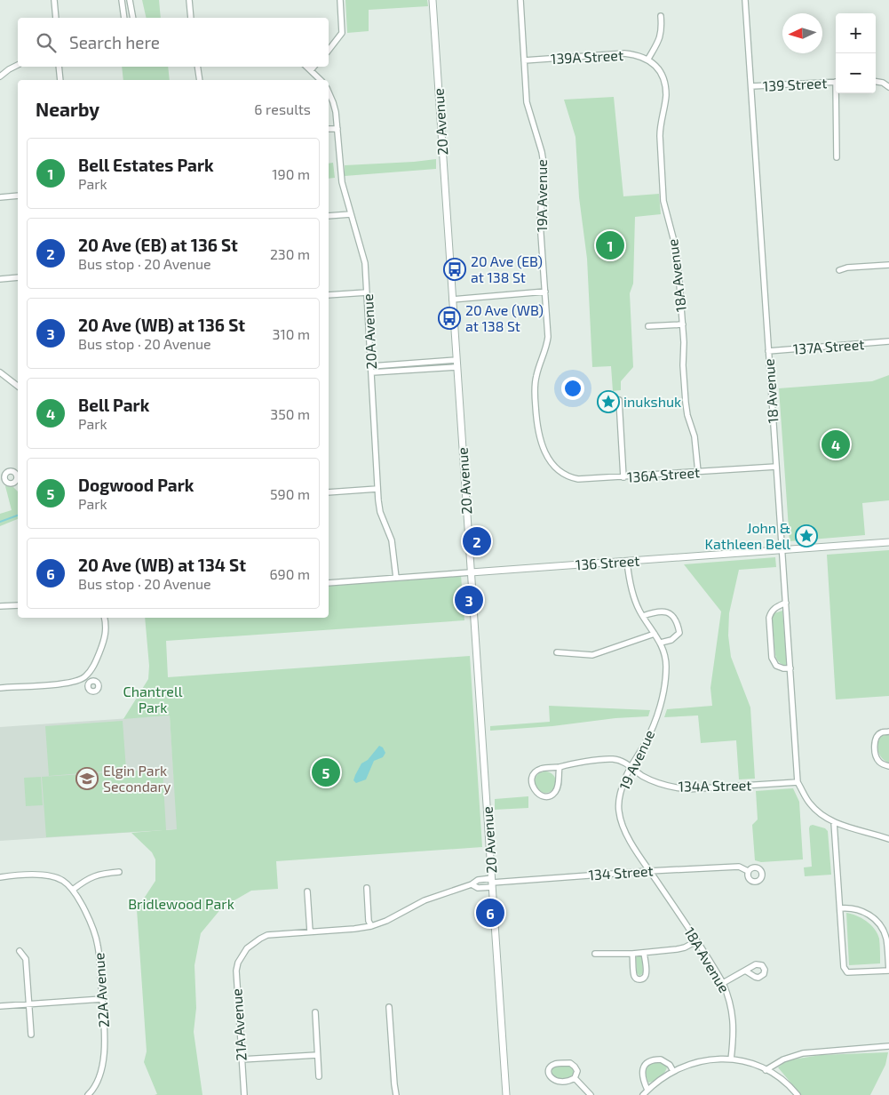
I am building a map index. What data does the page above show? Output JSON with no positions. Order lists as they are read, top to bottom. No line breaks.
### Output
{"streets":{"street":["139A Street","139 Street","20 Avenue","19A Avenue","18A Avenue","20A Avenue","137A Street","18 Avenue","136A Street","136 Street","19 Avenue","134A Street","134 Street","22A Avenue","21A Avenue"]},"crossings":[["139A Street","19A Avenue"],["139A Street","18A Avenue"],["139 Street","18 Avenue"],["20 Avenue","136 Street"],["20 Avenue","134 Street"],["19A Avenue","136A Street"],["18A Avenue","136A Street"],["18A Avenue","19 Avenue"],["18A Avenue","134 Street"],["20A Avenue","136 Street"],["137A Street","18 Avenue"],["18 Avenue","136A Street"],["18 Avenue","136 Street"],["18 Avenue","134A Street"],["136 Street","19 Avenue"],["19 Avenue","134A Street"],["19 Avenue","134 Street"],["134 Street","21A Avenue"]],"parks":["Chantrell Park","Bridlewood Park"],"places":{"bus stop":["20 Ave (EB) at 138 St","20 Ave (WB) at 138 St"],"place":["inukshuk","John & Kathleen Bell"],"school or university":["Elgin Park Secondary"]},"north":"left","page":{"map_buttons":["+","−"],"search":"Search here","heading":["Nearby","6 results"],"list":[{"mark":"1","name":"Bell Estates Park","note":"Park","value":"190 m"},{"mark":"2","name":"20 Ave (EB) at 136 St","note":"Bus stop · 20 Avenue","value":"230 m"},{"mark":"3","name":"20 Ave (WB) at 136 St","note":"Bus stop · 20 Avenue","value":"310 m"},{"mark":"4","name":"Bell Park","note":"Park","value":"350 m"},{"mark":"5","name":"Dogwood Park","note":"Park","value":"590 m"},{"mark":"6","name":"20 Ave (WB) at 134 St","note":"Bus stop · 20 Avenue","value":"690 m"}],"pins":["1","4","2","3","5","6"]}}
